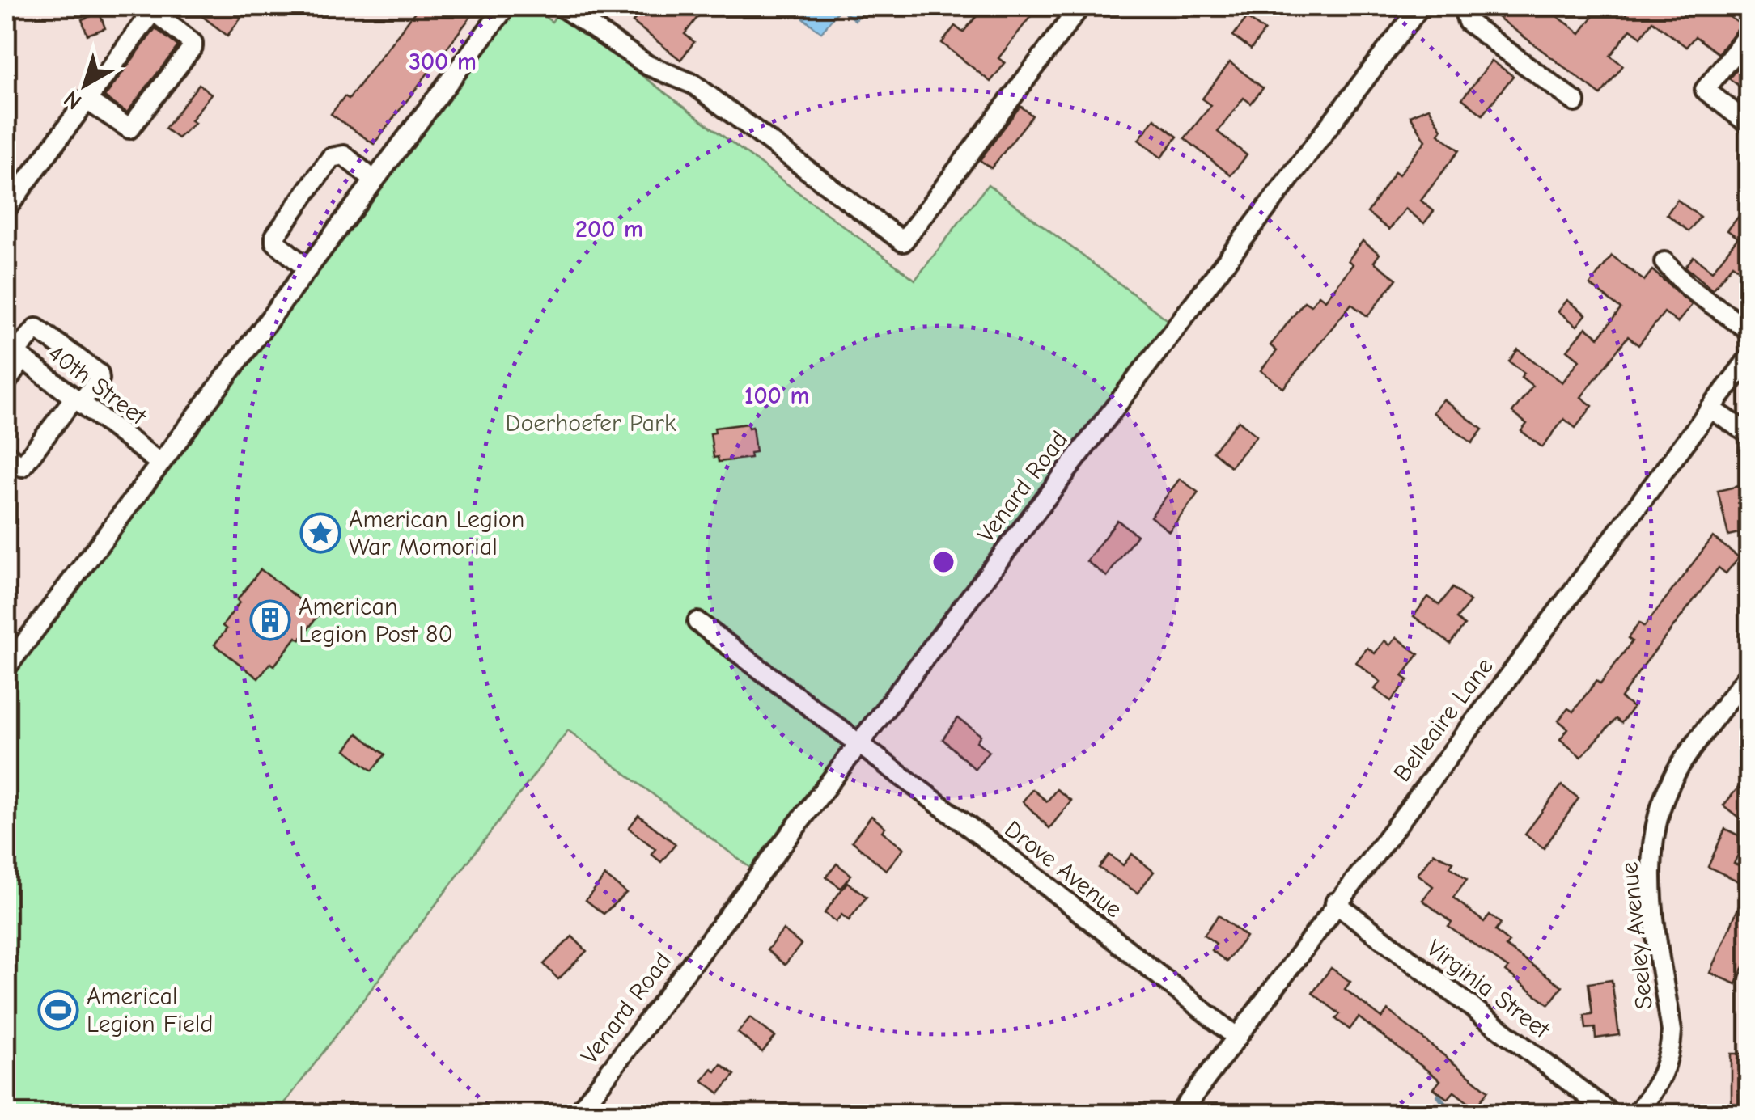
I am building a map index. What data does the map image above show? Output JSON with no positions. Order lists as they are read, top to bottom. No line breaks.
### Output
{"streets":{"street":["40th Street","Venard Road","Belleaire Lane","Drove Avenue","Seeley Avenue","Virginia Street"]},"crossings":[["Venard Road","Drove Avenue"],["Belleaire Lane","Drove Avenue"],["Belleaire Lane","Virginia Street"]],"parks":["Doerhoefer Park"],"places":{"place":["American Legion War Momorial"],"building":["American Legion Post 80"],"sports":["Americal Legion Field"]},"north":"bottom left","rings":["300 m","200 m","100 m"]}
